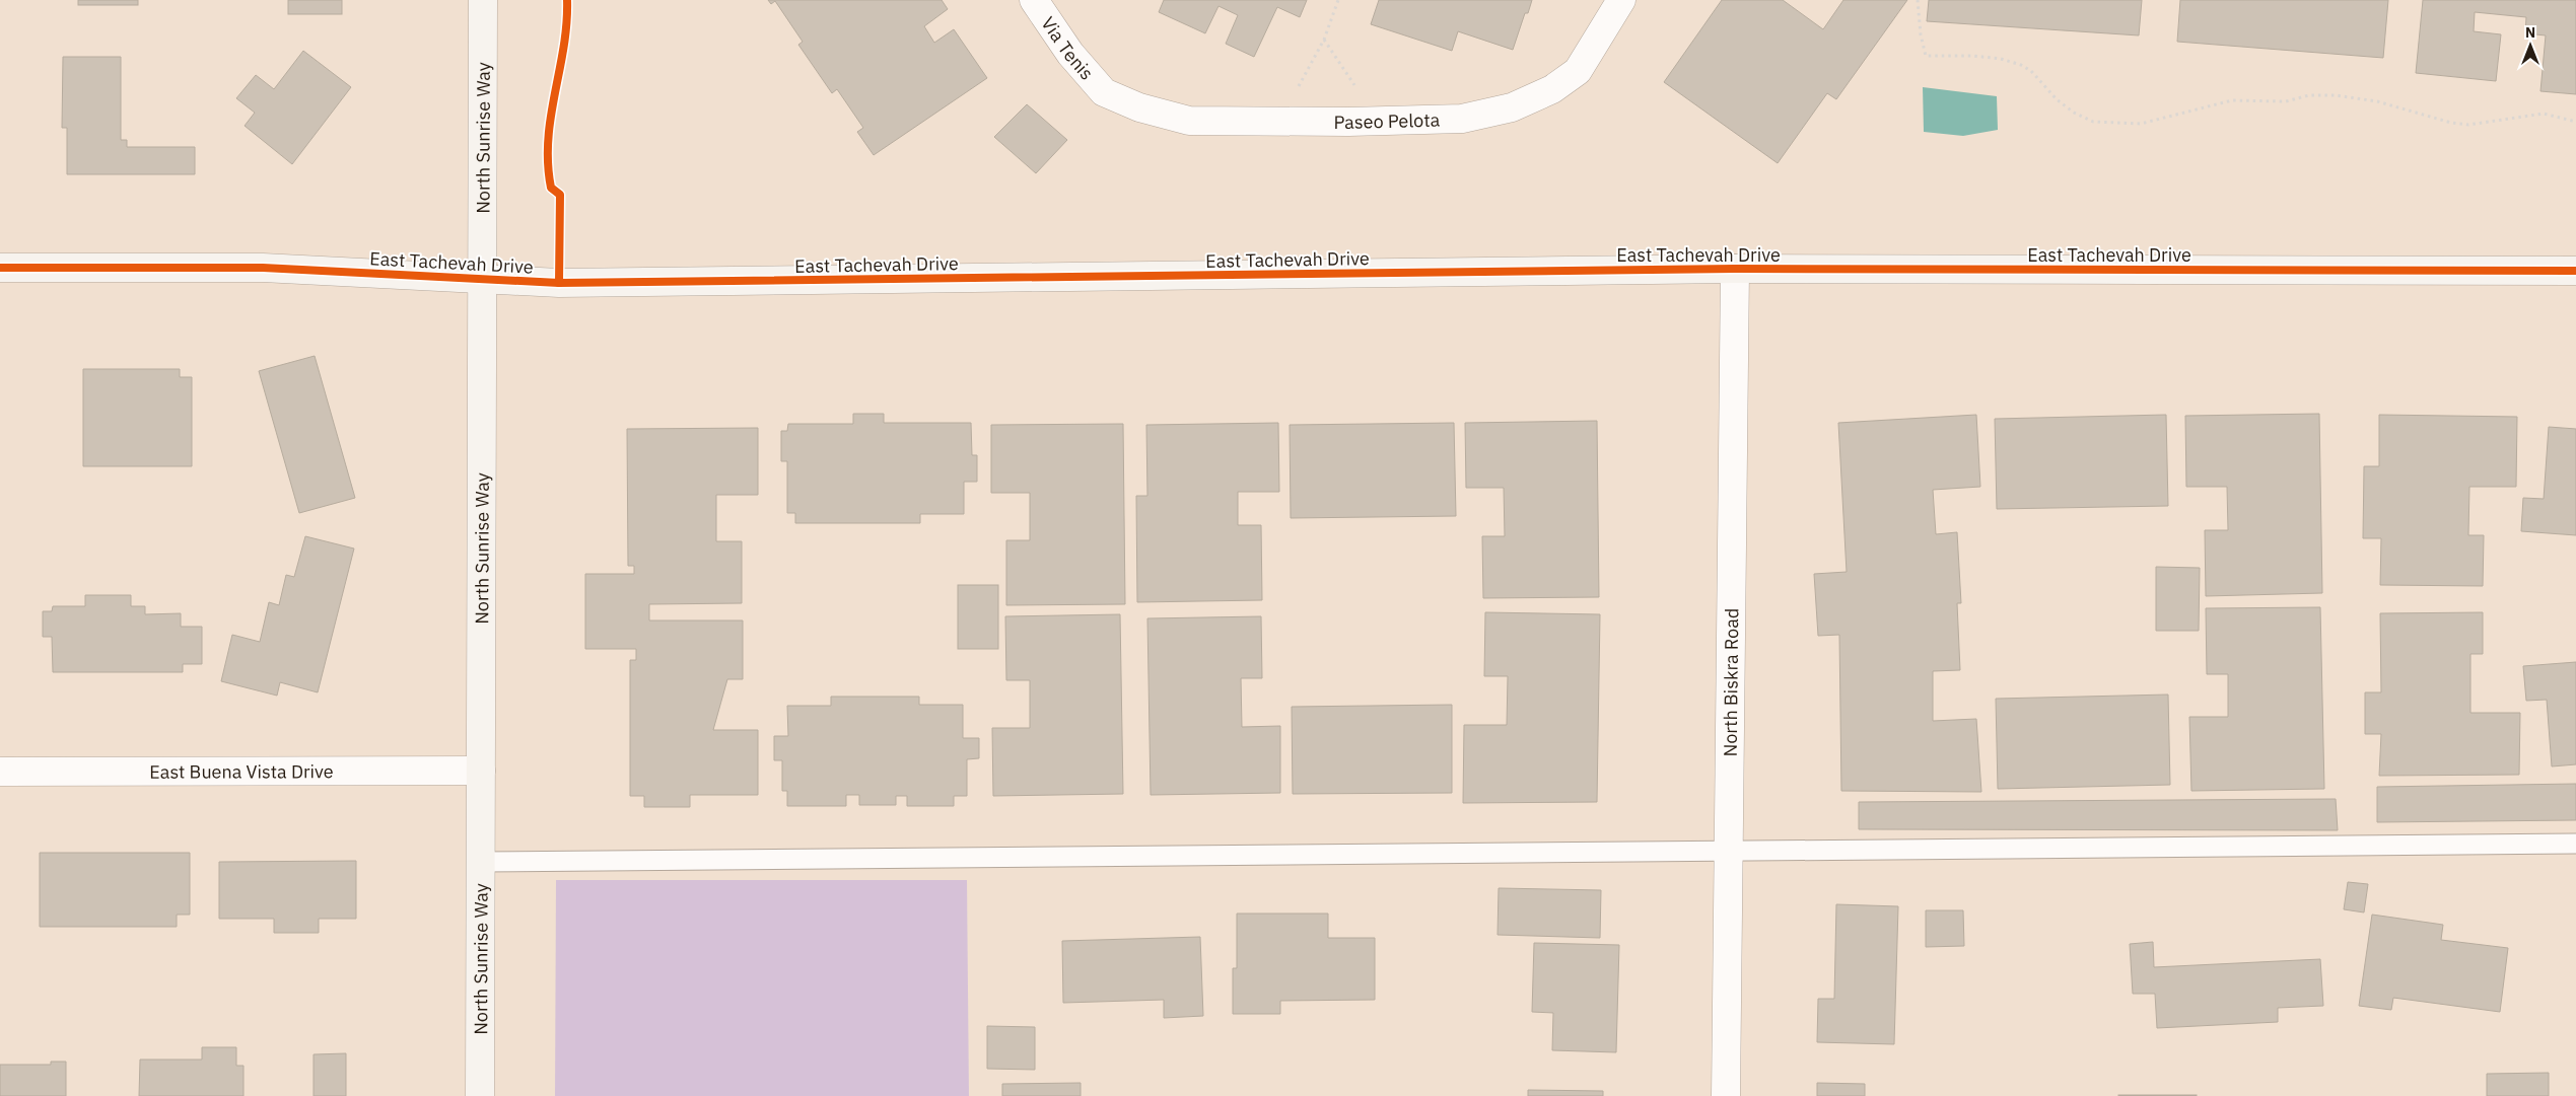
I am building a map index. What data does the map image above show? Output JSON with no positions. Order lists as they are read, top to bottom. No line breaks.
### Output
{"streets":{"street":["Via Tenis","Paseo Pelota","North Sunrise Way","East Tachevah Drive","North Biskra Road","East Buena Vista Drive"]},"crossings":[["Via Tenis","Paseo Pelota"],["North Sunrise Way","East Tachevah Drive"],["North Sunrise Way","East Buena Vista Drive"],["East Tachevah Drive","North Biskra Road"]],"north":"top"}
